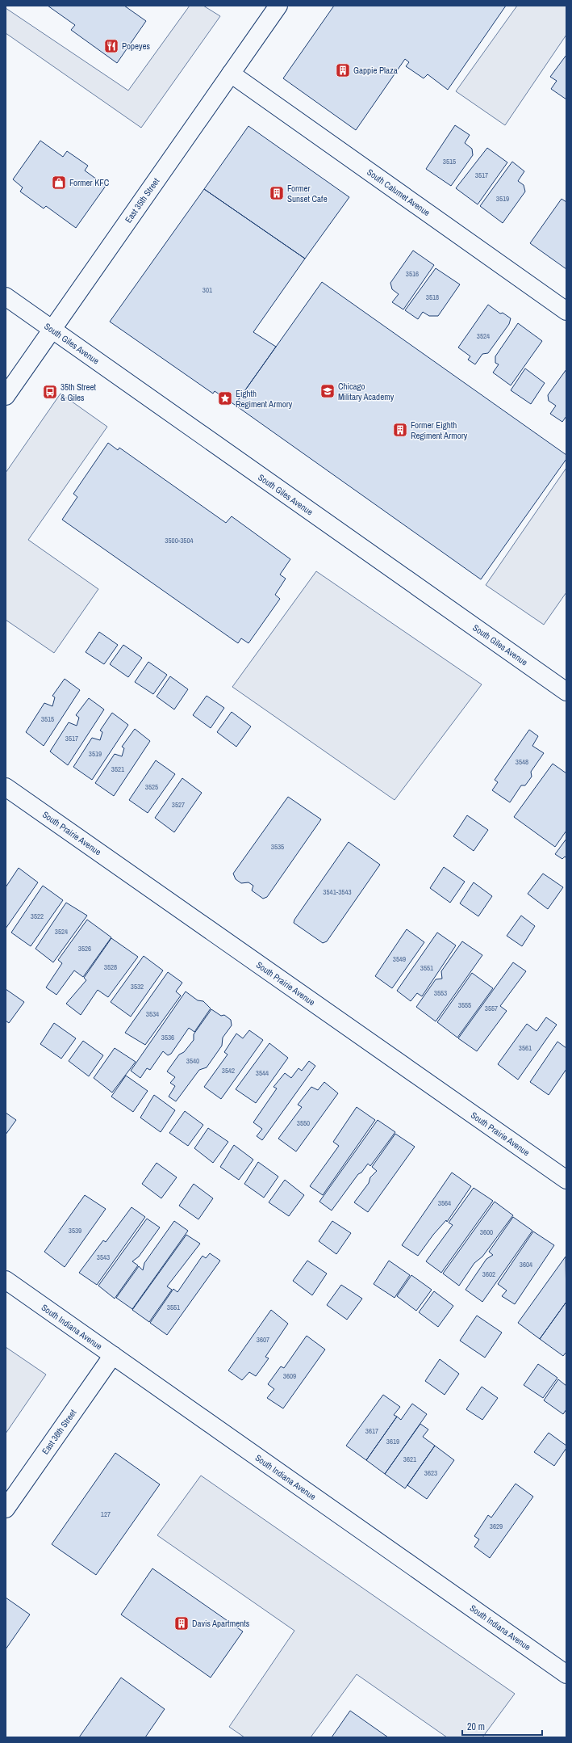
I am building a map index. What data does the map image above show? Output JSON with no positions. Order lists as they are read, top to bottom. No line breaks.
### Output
{"streets":{"street":["South Calumet Avenue","East 35th Street","South Giles Avenue","South Prairie Avenue","South Indiana Avenue","East 36th Street"]},"crossings":[["South Calumet Avenue","East 35th Street"],["East 35th Street","South Giles Avenue"],["South Indiana Avenue","East 36th Street"]],"places":{"restaurant":["Popeyes"],"building":["Gappie Plaza","Former Sunset Cafe","Former Eighth Regiment Armory","Davis Apartments"],"shop":["Former KFC"],"school or university":["Chicago Military Academy"],"bus stop":["35th Street & Giles"],"place":["Eighth Regiment Armory"]},"house_numbers":["3515","3517","3519","3516","301","3518","3524","3500-3504","3515","3517","3519","3548","3521","3525","3527","3535","3541-3543","3522","3524","3526","3549","3528","3551","3532","3553","3555","3557","3534","3536","3561","3540","3542","3544","3550","3564","3539","3600","3543","3604","3602","3551","3607","3609","3617","3619","3621","3623","127","3629"],"scale_bar":"20 m"}
